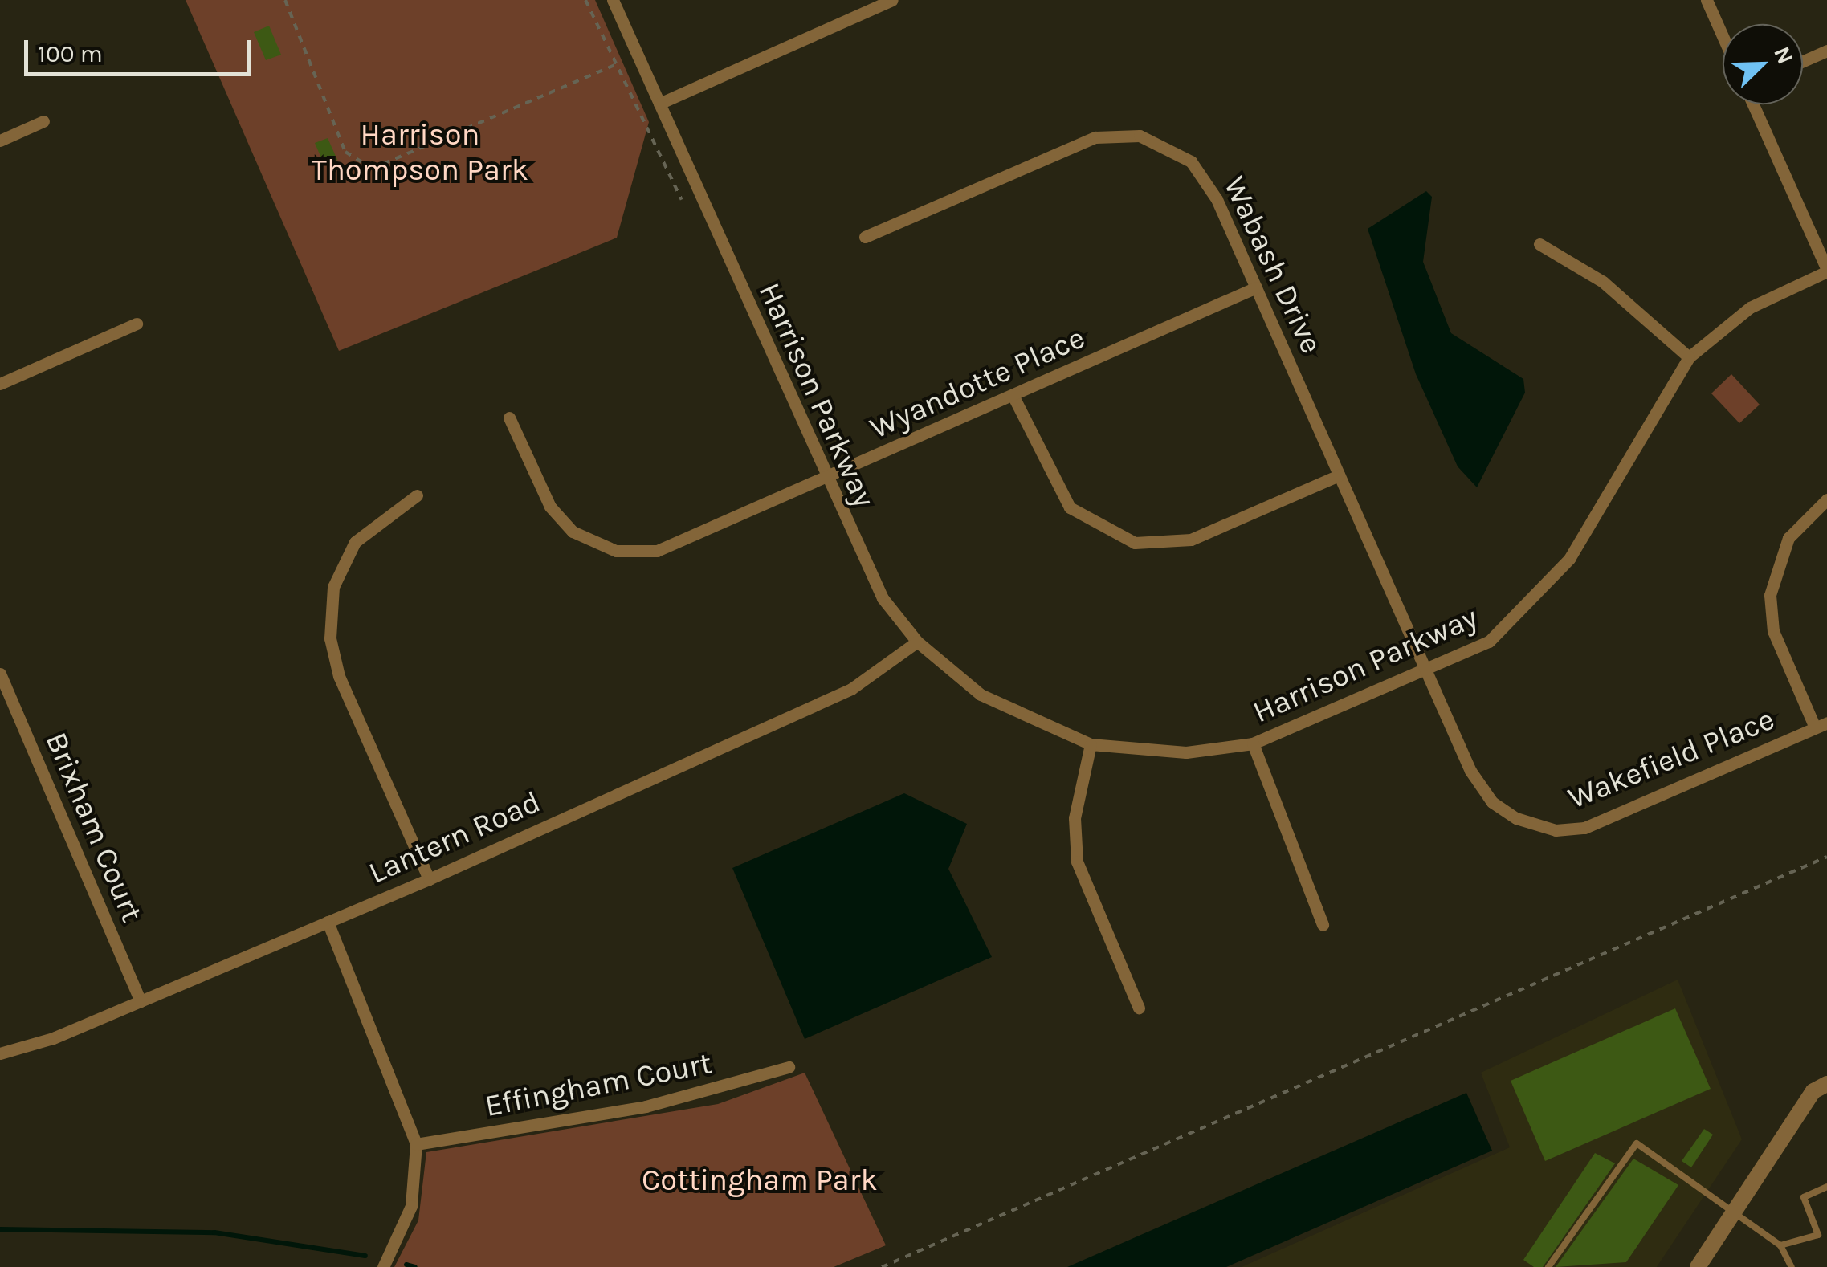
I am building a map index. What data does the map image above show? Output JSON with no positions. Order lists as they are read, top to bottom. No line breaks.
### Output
{"streets":{"street":["Wabash Drive","Wyandotte Place","Harrison Parkway","Wakefield Place","Brixham Court","Lantern Road","Effingham Court"]},"crossings":[["Wabash Drive","Wyandotte Place"],["Wabash Drive","Harrison Parkway"],["Wabash Drive","Wakefield Place"],["Wyandotte Place","Harrison Parkway"],["Harrison Parkway","Wakefield Place"],["Harrison Parkway","Lantern Road"],["Brixham Court","Lantern Road"]],"parks":["Harrison Thompson Park","Cottingham Park"],"scale_bar":"100 m","north":"top right"}
